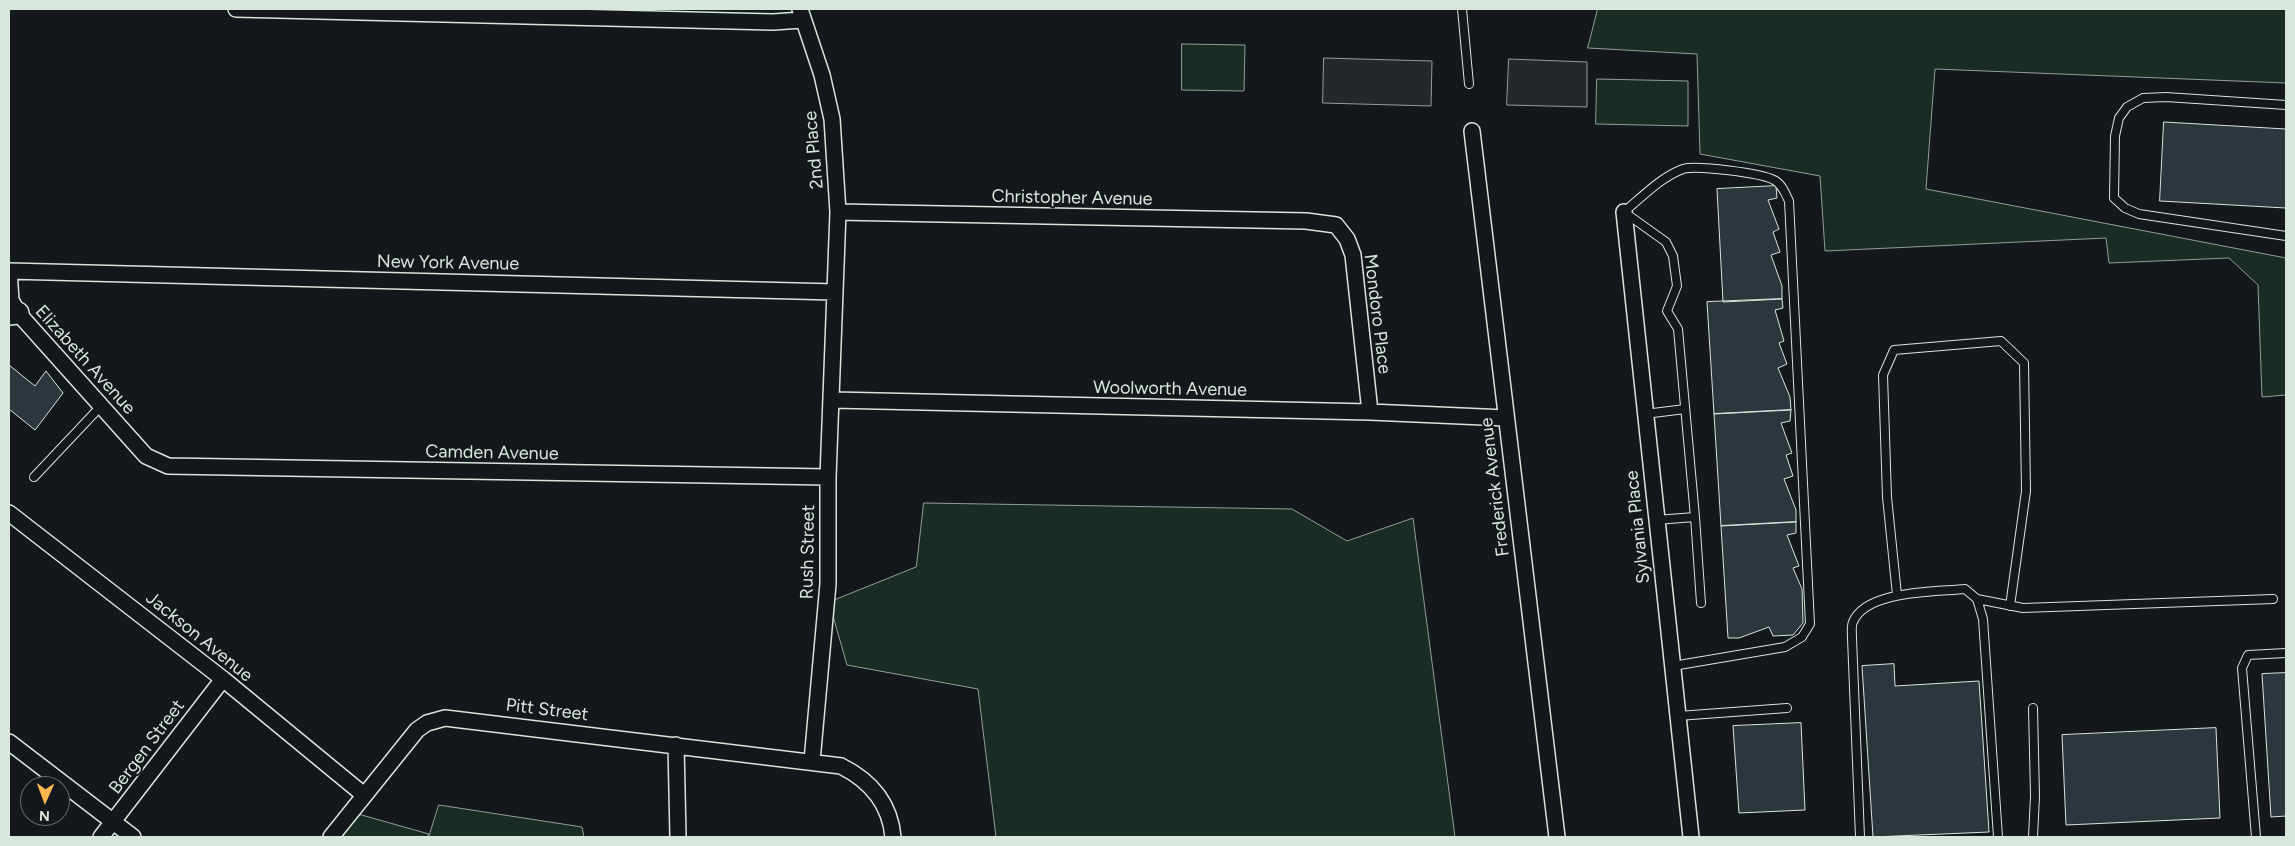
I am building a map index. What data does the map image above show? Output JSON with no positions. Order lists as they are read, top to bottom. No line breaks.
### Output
{"streets":{"street":["2nd Place","Christopher Avenue","New York Avenue","Mondoro Place","Elizabeth Avenue","Woolworth Avenue","Camden Avenue","Frederick Avenue","Sylvania Place","Rush Street","Jackson Avenue","Pitt Street","Bergen Street"]},"crossings":[["2nd Place","Christopher Avenue"],["2nd Place","New York Avenue"],["2nd Place","Rush Street"],["Christopher Avenue","Mondoro Place"],["New York Avenue","Elizabeth Avenue"],["New York Avenue","Rush Street"],["Mondoro Place","Woolworth Avenue"],["Elizabeth Avenue","Camden Avenue"],["Woolworth Avenue","Frederick Avenue"],["Woolworth Avenue","Rush Street"],["Camden Avenue","Rush Street"],["Rush Street","Pitt Street"],["Jackson Avenue","Pitt Street"],["Jackson Avenue","Bergen Street"]],"north":"bottom"}
